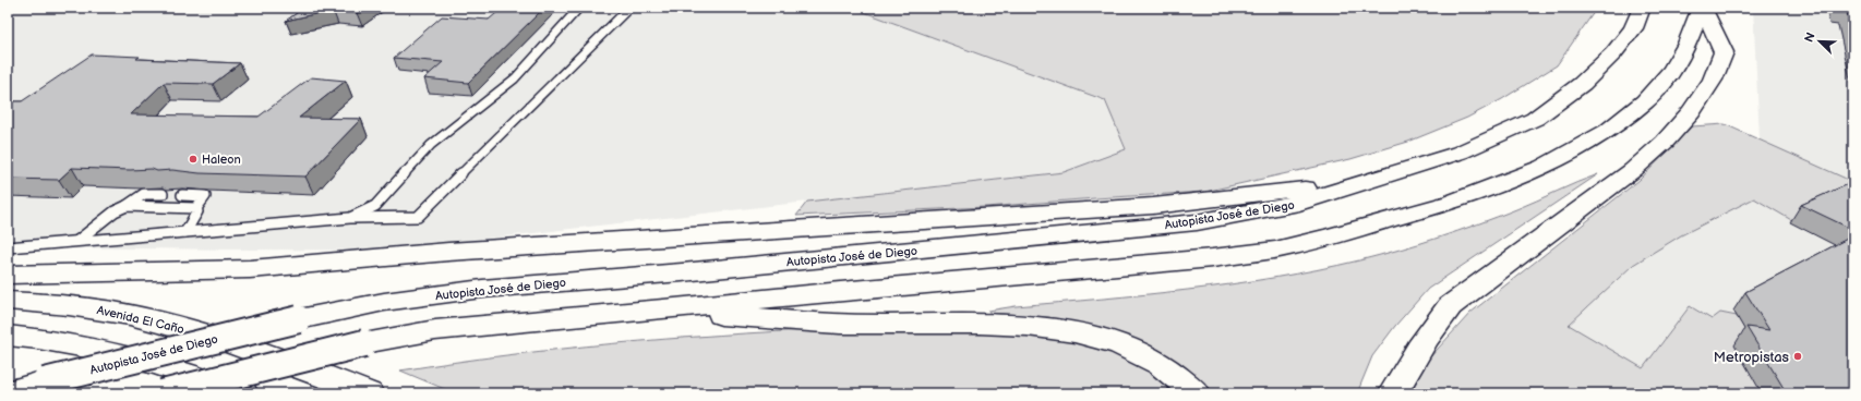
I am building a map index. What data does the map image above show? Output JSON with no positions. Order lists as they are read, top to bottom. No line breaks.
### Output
{"streets":{"highway":["Autopista José de Diego","Avenida El Caño"]},"places":["Haleon","Metropistas"],"north":"top left"}
